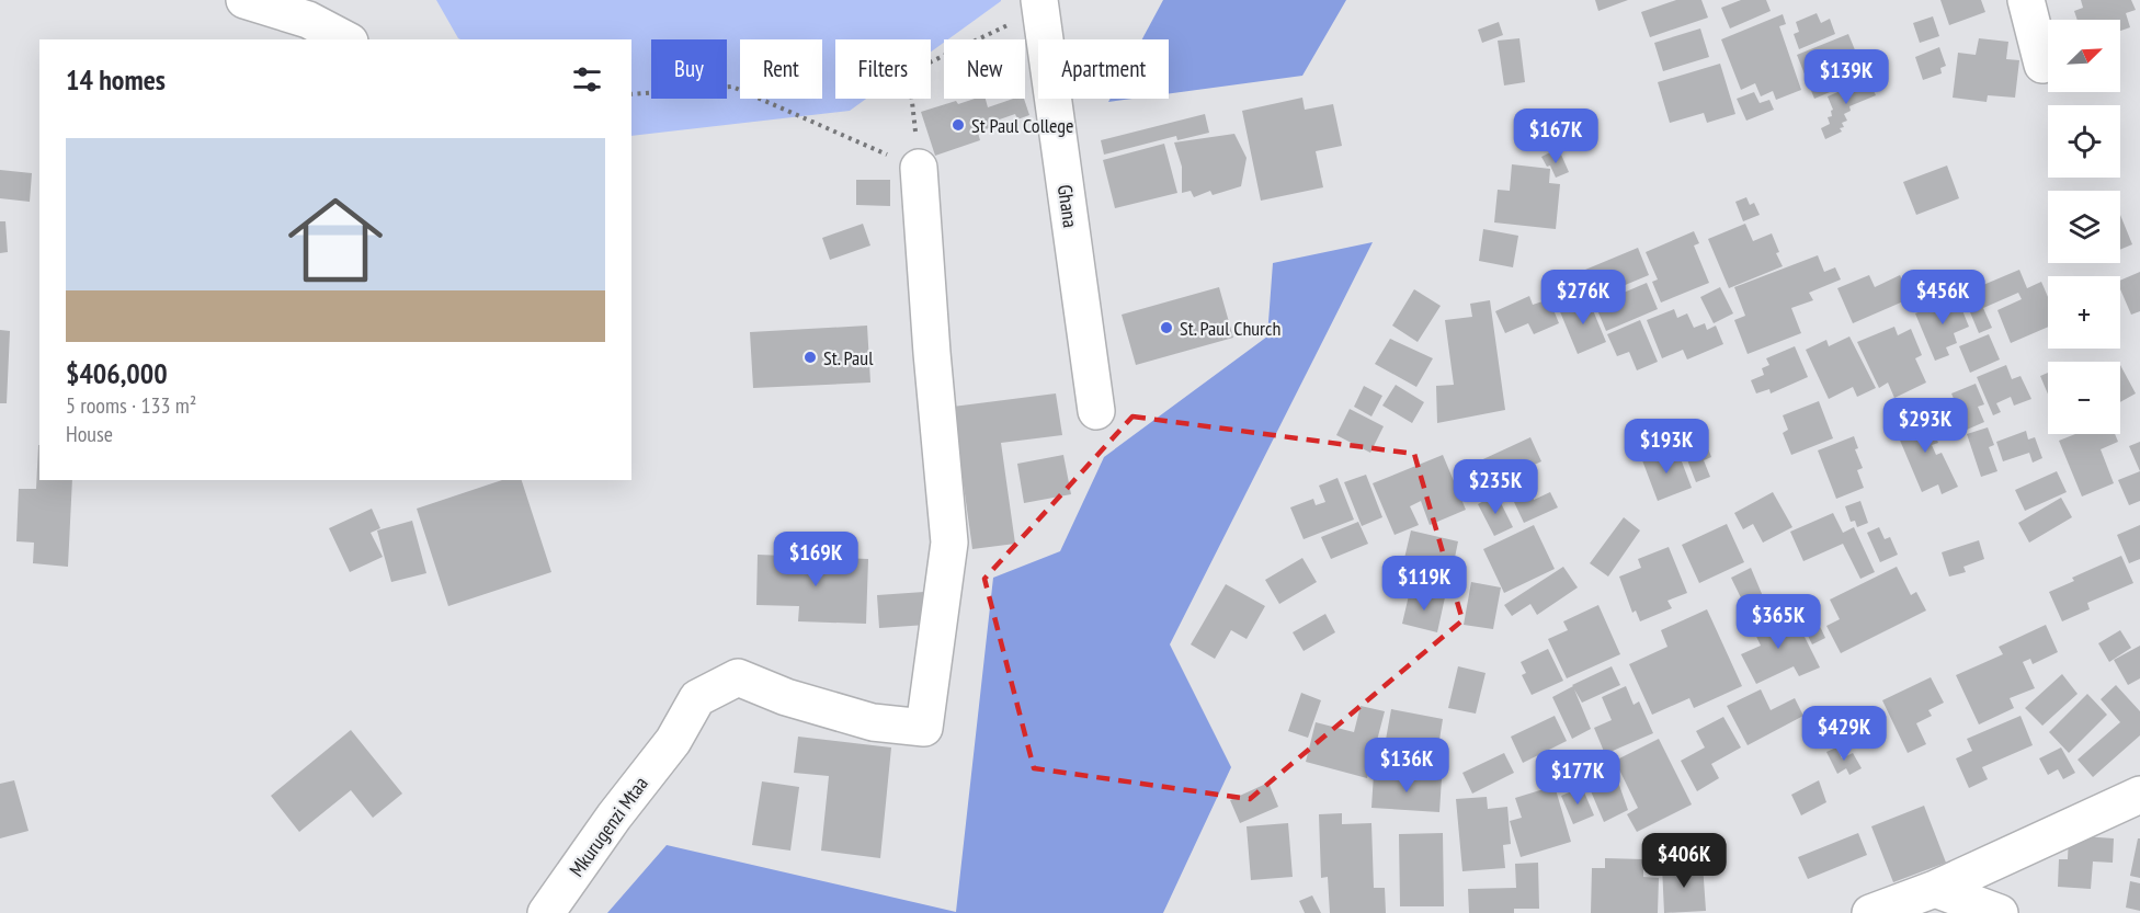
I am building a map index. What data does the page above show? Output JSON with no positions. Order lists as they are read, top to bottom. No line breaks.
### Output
{"streets":{"street":["Ghana","Mkurugenzi Mtaa"]},"places":["St Paul College","St. Paul Church","St. Paul"],"north":"top right","page":{"map_buttons":["+","−"],"chip":["Buy","Rent","Filters","New","Apartment"],"heading":"14 homes","price":["$139K","$167K","$276K","$456K","$293K","$193K","$235K","$169K","$119K","$365K","$429K","$136K","$177K","$406K"],"list":[{"name":"$406,000","note":"5 rooms · 133 m² · House"}]}}
